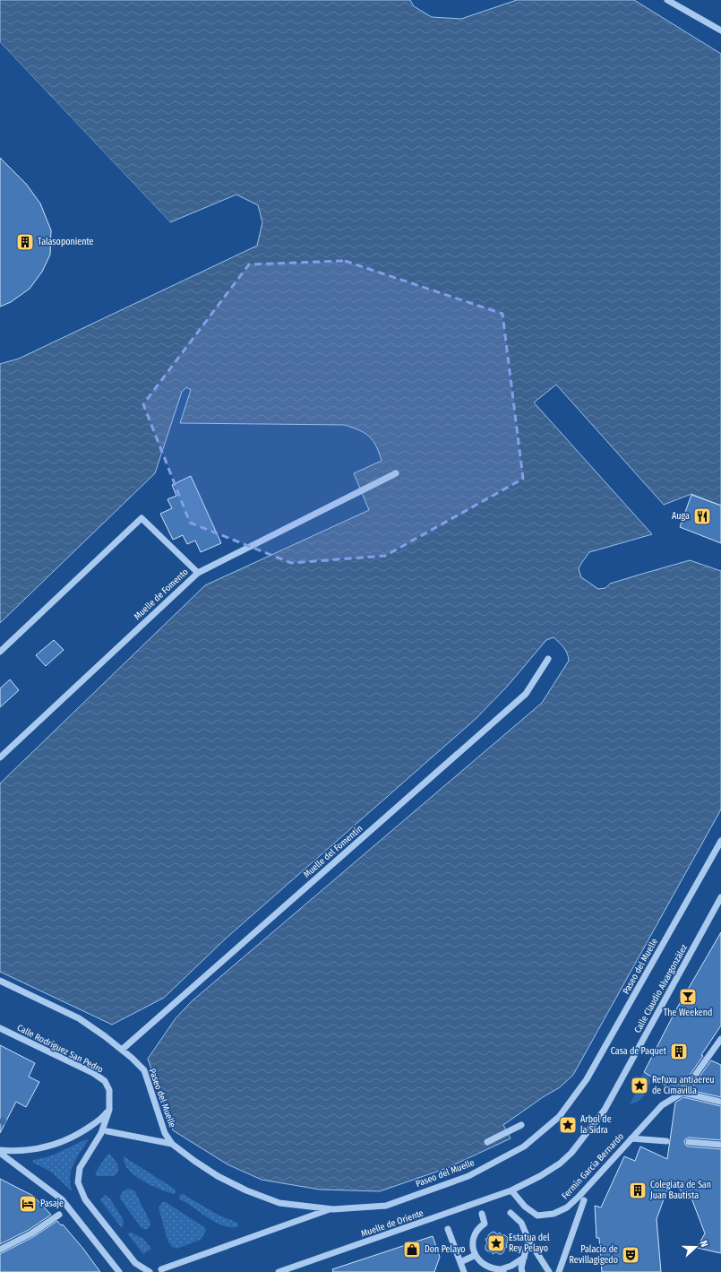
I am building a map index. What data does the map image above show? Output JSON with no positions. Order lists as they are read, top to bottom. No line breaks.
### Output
{"streets":{"street":["Muelle de Fomento","Muelle del Fomentín","Paseo del Muelle","Calle Claudio Alvargonzález","Calle Rodríguez San Pedro","Fermín García Bernardo","Muelle de Oriente"]},"crossings":[["Muelle del Fomentín","Paseo del Muelle"],["Calle Claudio Alvargonzález","Fermín García Bernardo"],["Calle Claudio Alvargonzález","Muelle de Oriente"],["Fermín García Bernardo","Muelle de Oriente"]],"places":{"building":["Talasoponiente","Casa de Paquet","Colegiata de San Juan Bautista"],"restaurant":["Auga"],"bar":["The Weekend"],"place":["Refuxu antiaereu de Cimavilla","Arbol de la Sidra","Estatua del Rey Pelayo"],"hotel":["Pasaje"],"shop":["Don Pelayo"],"theatre":["Palacio de Revillagigedo"]},"north":"right"}
